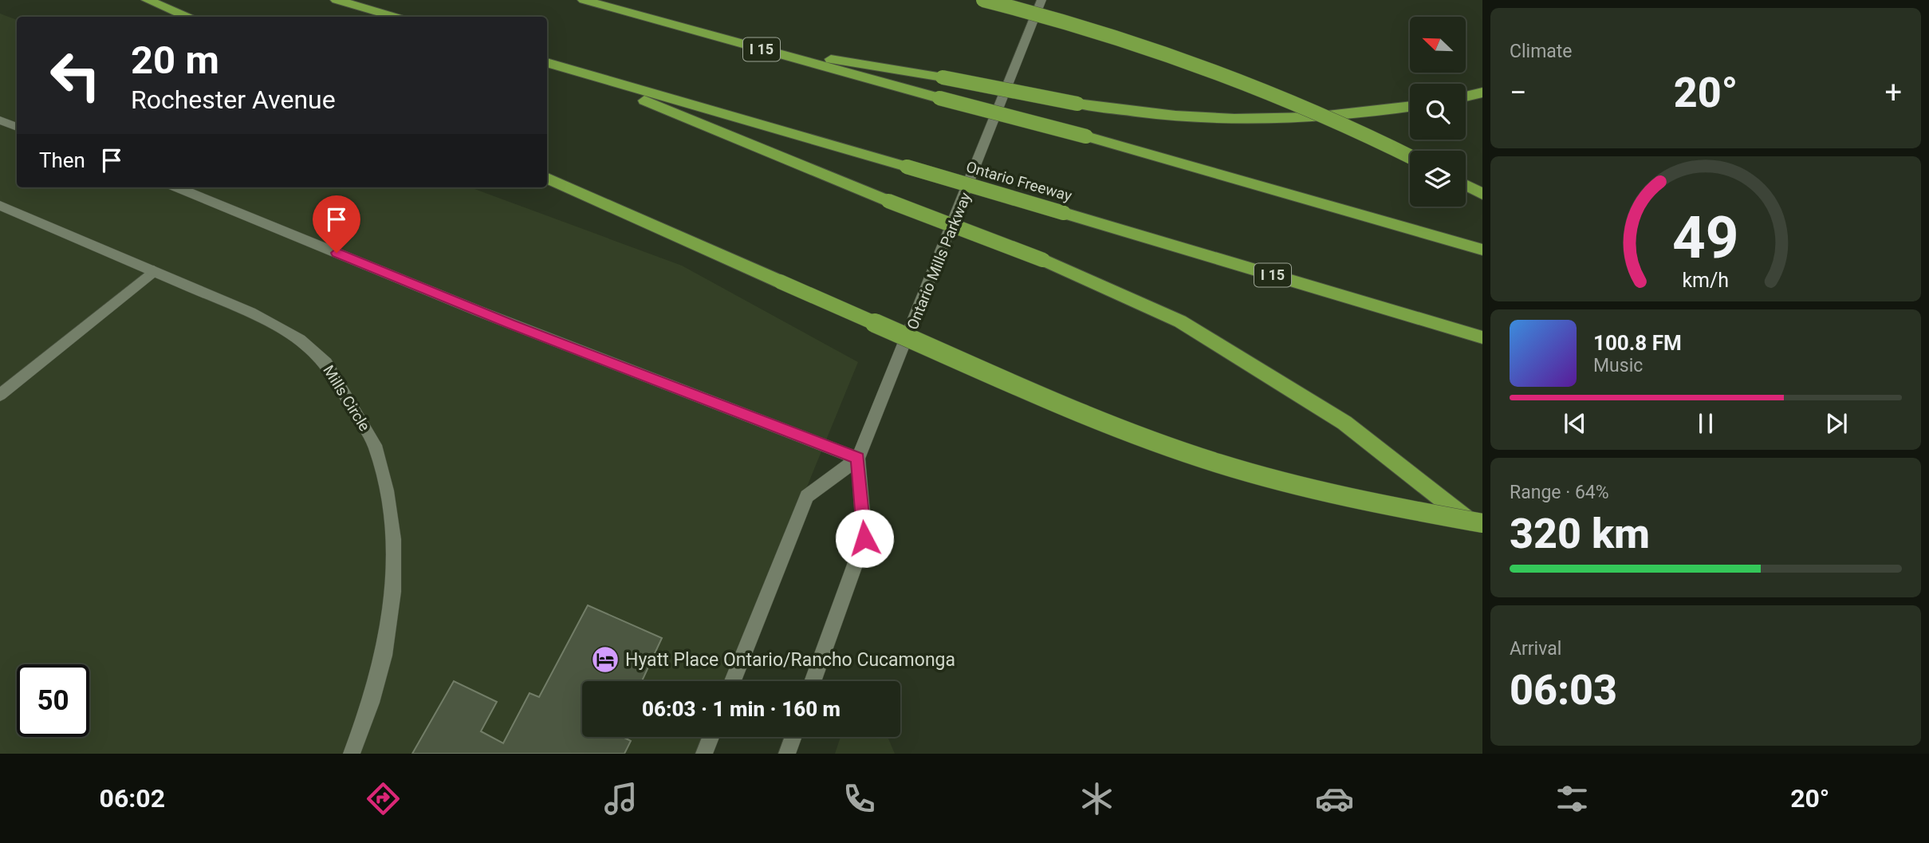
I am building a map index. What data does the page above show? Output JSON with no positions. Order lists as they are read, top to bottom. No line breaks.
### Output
{"streets":{"highway":["I 15","Ontario Freeway"],"street":["Ontario Mills Parkway","Mills Circle"]},"places":{"hotel":["Hyatt Place Ontario/Rancho Cucamonga"]},"north":"top left","page":{"tile":["Climate",["Range · 64%","320 km"],["Arrival","06:03"]],"turn":["20 m","Rochester Avenue"],"heat":["−","20°","+"],"then":"Then","song":["100.8 FM","Music"],"limit":"50","trip":"06:03 · 1 min · 160 m","tabs":["06:02","20°"],"gauge":["49","km/h"]}}
